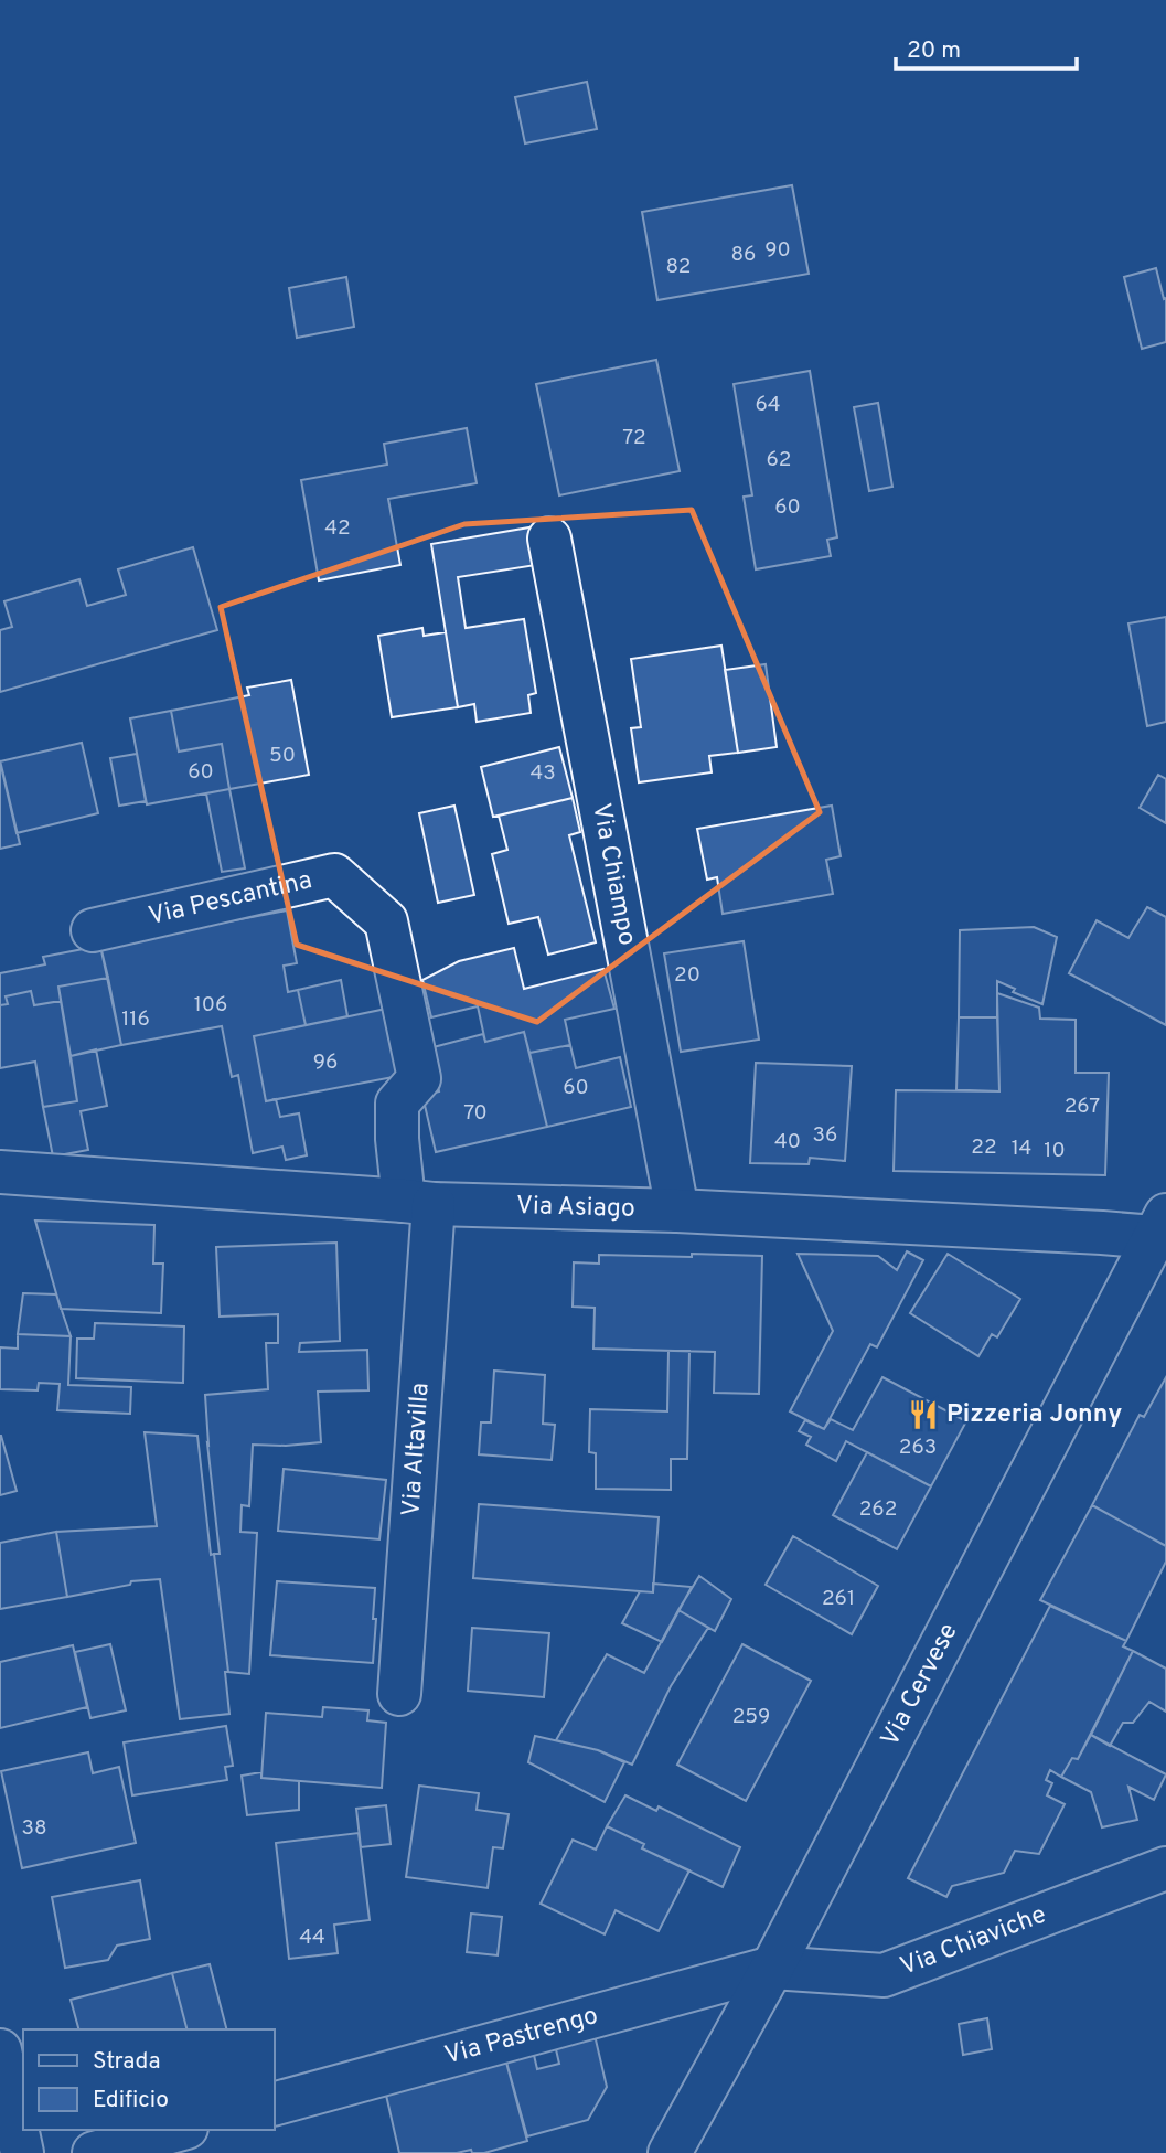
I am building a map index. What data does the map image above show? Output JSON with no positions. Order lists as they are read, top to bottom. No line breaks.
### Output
{"streets":{"street":["Via Chiampo","Via Pescantina","Via Asiago","Via Altavilla","Via Cervese","Via Chiaviche","Via Pastrengo"]},"crossings":[["Via Chiampo","Via Asiago"],["Via Pescantina","Via Asiago"],["Via Pescantina","Via Altavilla"],["Via Asiago","Via Altavilla"],["Via Asiago","Via Cervese"],["Via Cervese","Via Chiaviche"],["Via Cervese","Via Pastrengo"],["Via Chiaviche","Via Pastrengo"]],"places":{"restaurant":["Pizzeria Jonny"]},"house_numbers":["90","86","82","64","72","62","60","42","50","60","43","20","106","116","96","60","267","70","36","40","22","14","10","263","262","261","259","38","44"],"legend":["Strada","Edificio"],"scale_bar":"20 m"}
